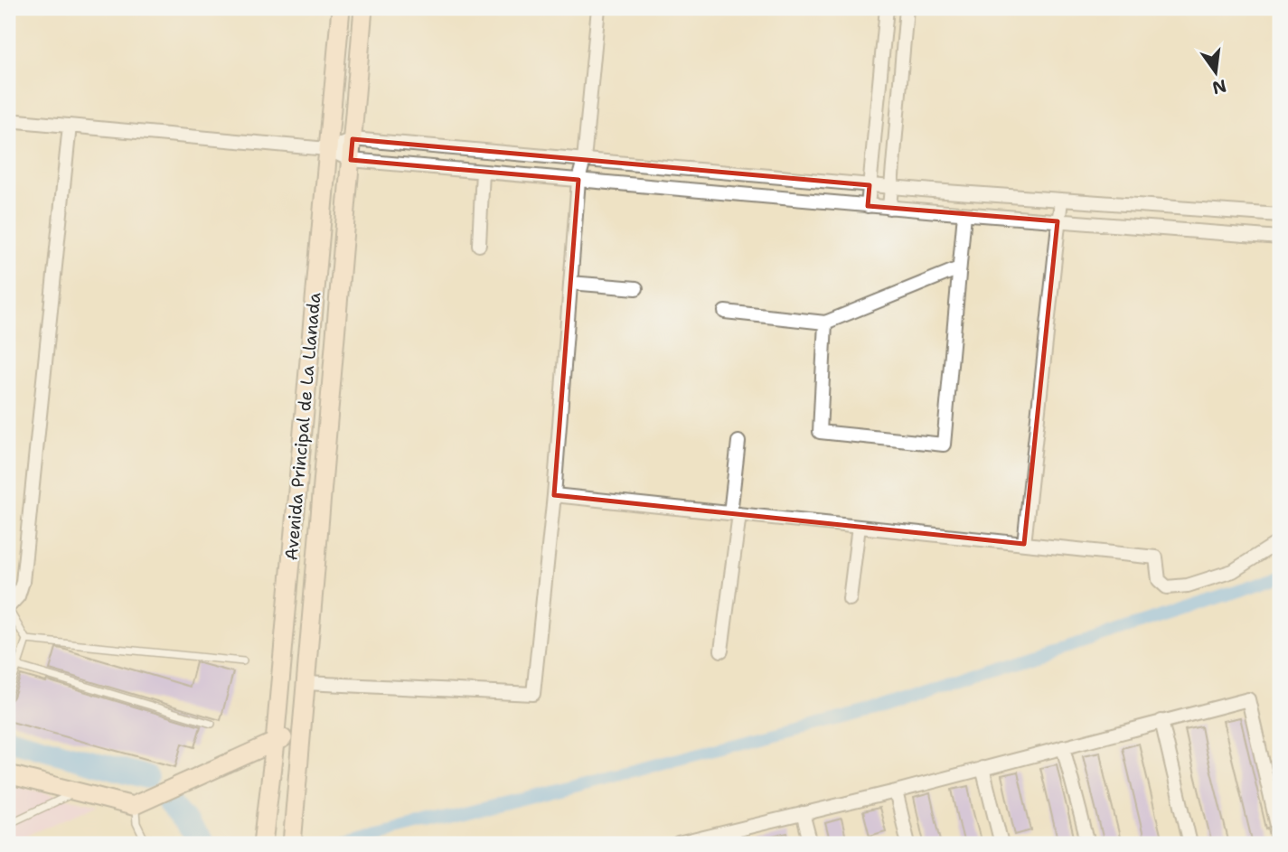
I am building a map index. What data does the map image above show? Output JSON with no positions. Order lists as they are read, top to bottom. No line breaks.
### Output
{"streets":{"main road":["Avenida Principal de La Llanada"]},"north":"bottom"}
